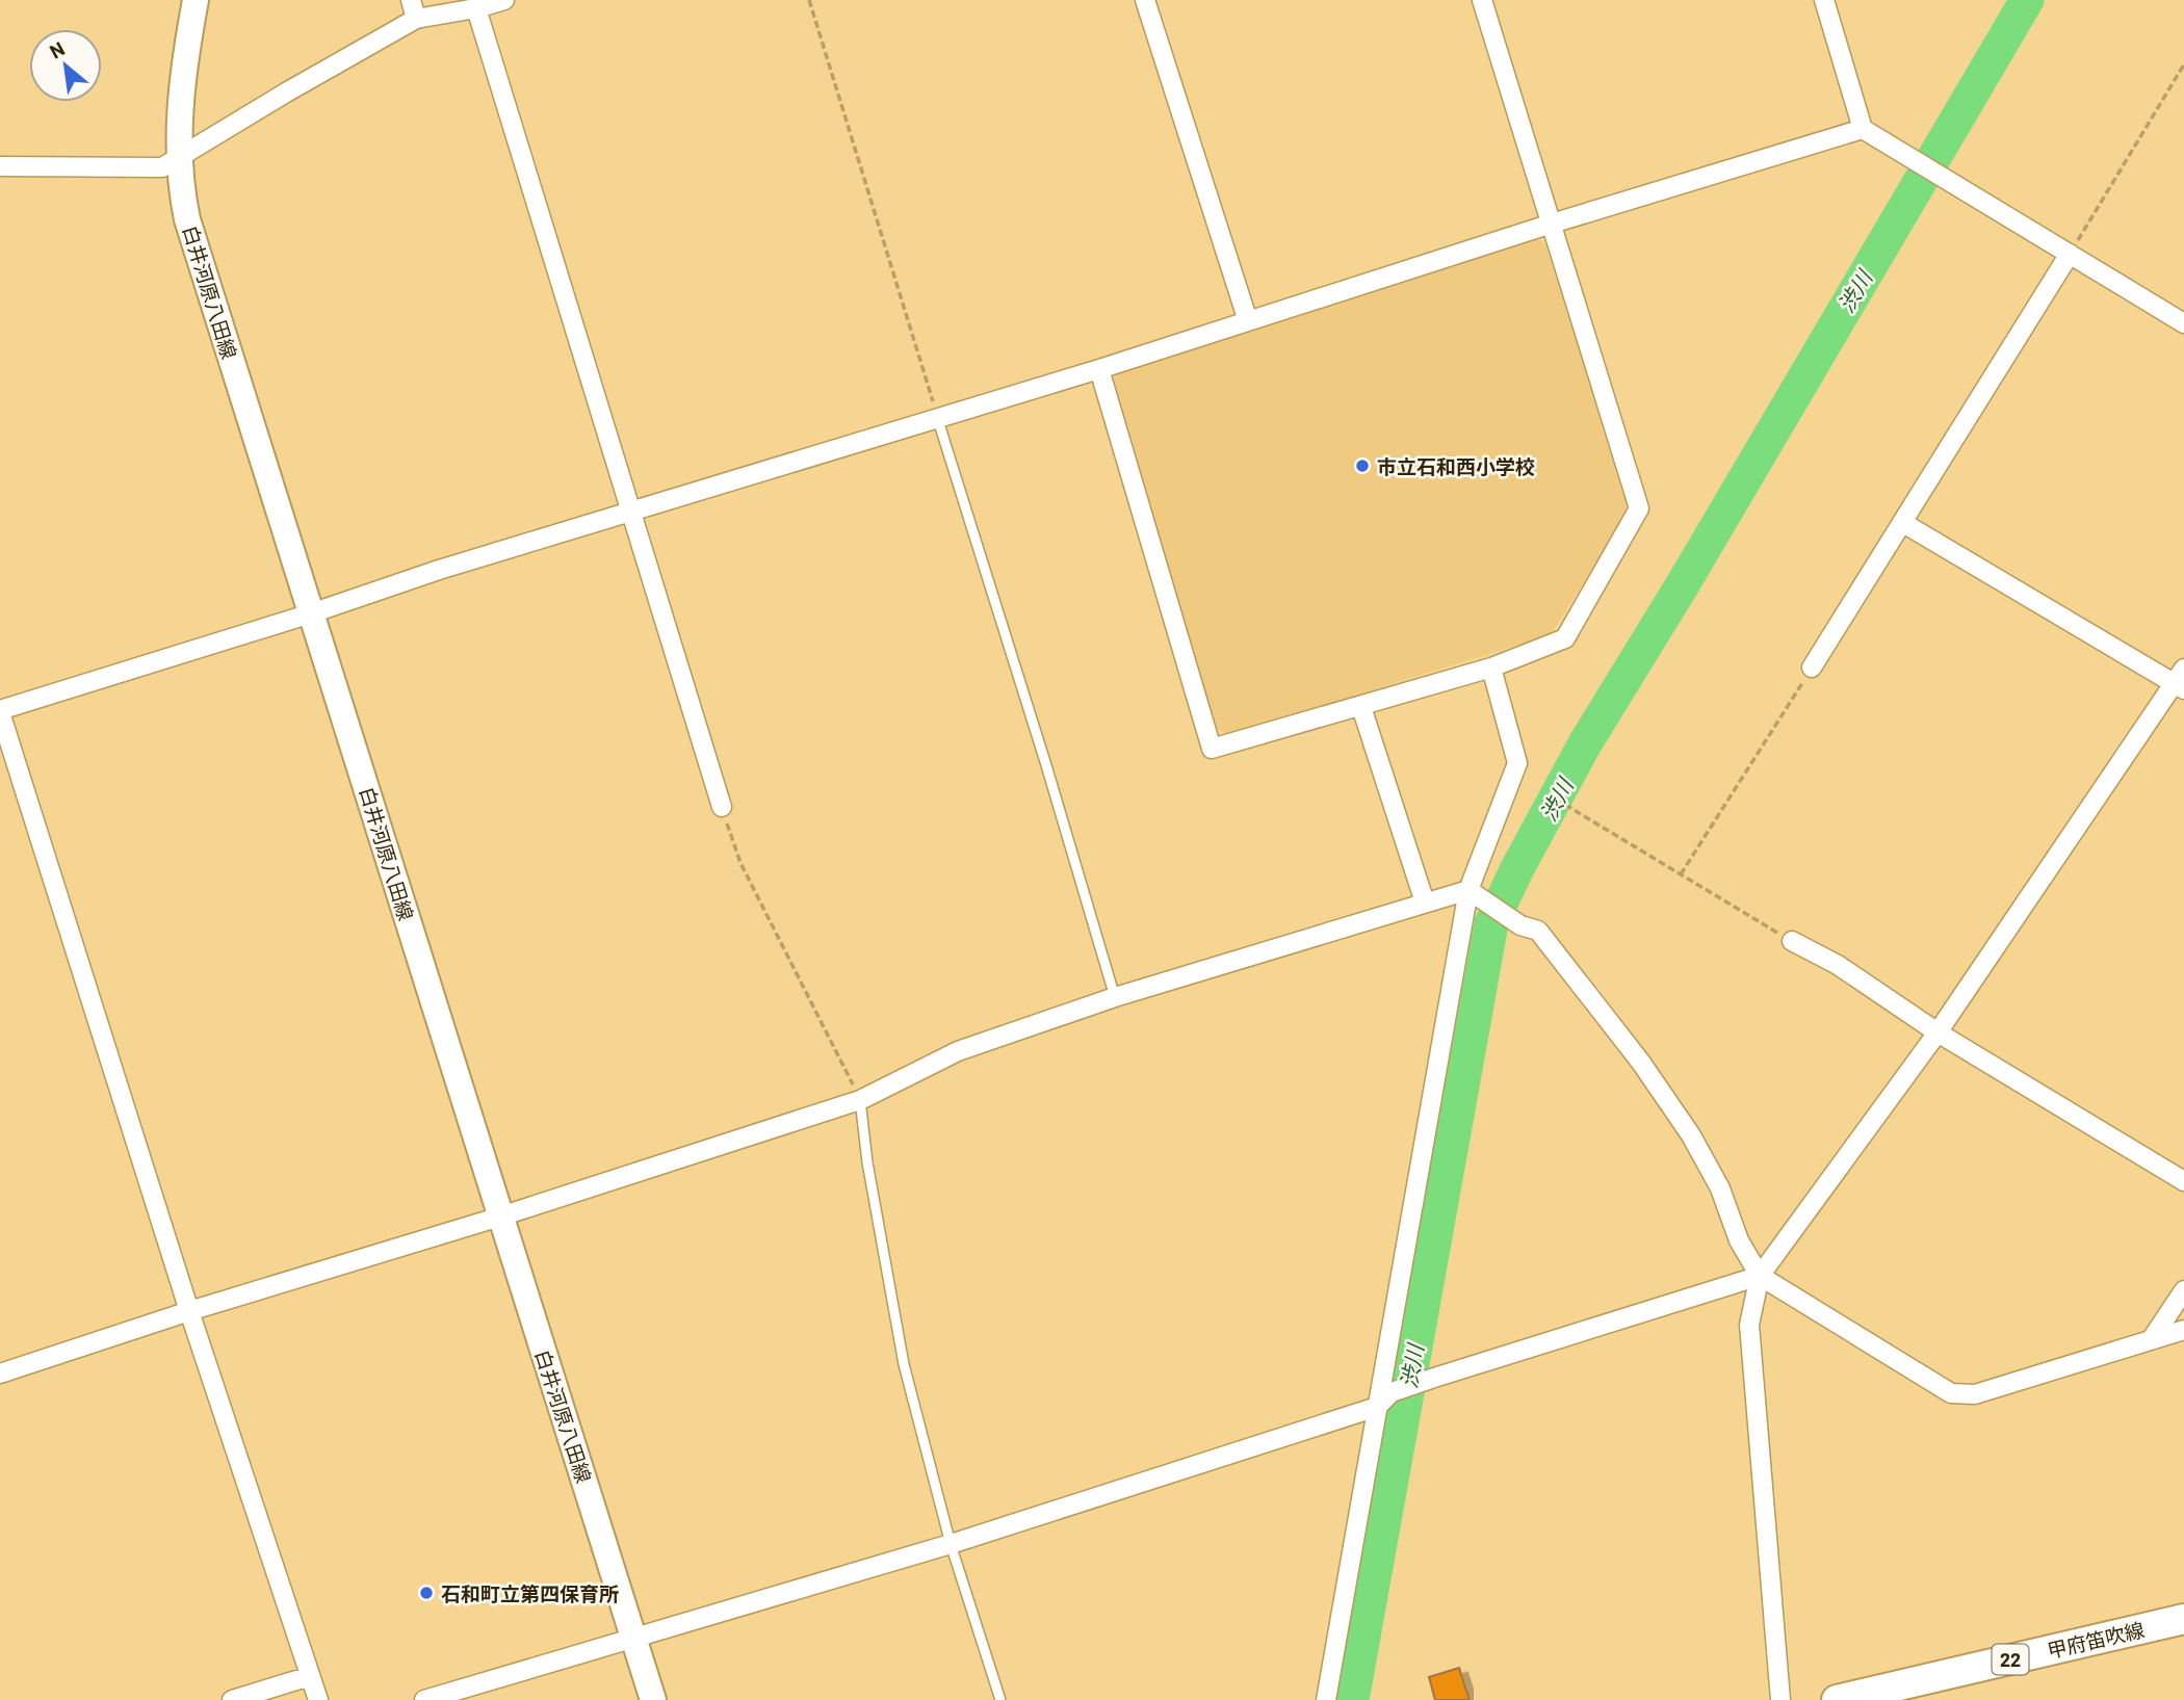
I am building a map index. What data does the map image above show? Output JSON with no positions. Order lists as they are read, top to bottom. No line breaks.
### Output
{"streets":{"main road":["白井河原八田線","甲府笛吹線","22"]},"water":["渋川"],"places":["市立石和西小学校","石和町立第四保育所"],"north":"top left"}
